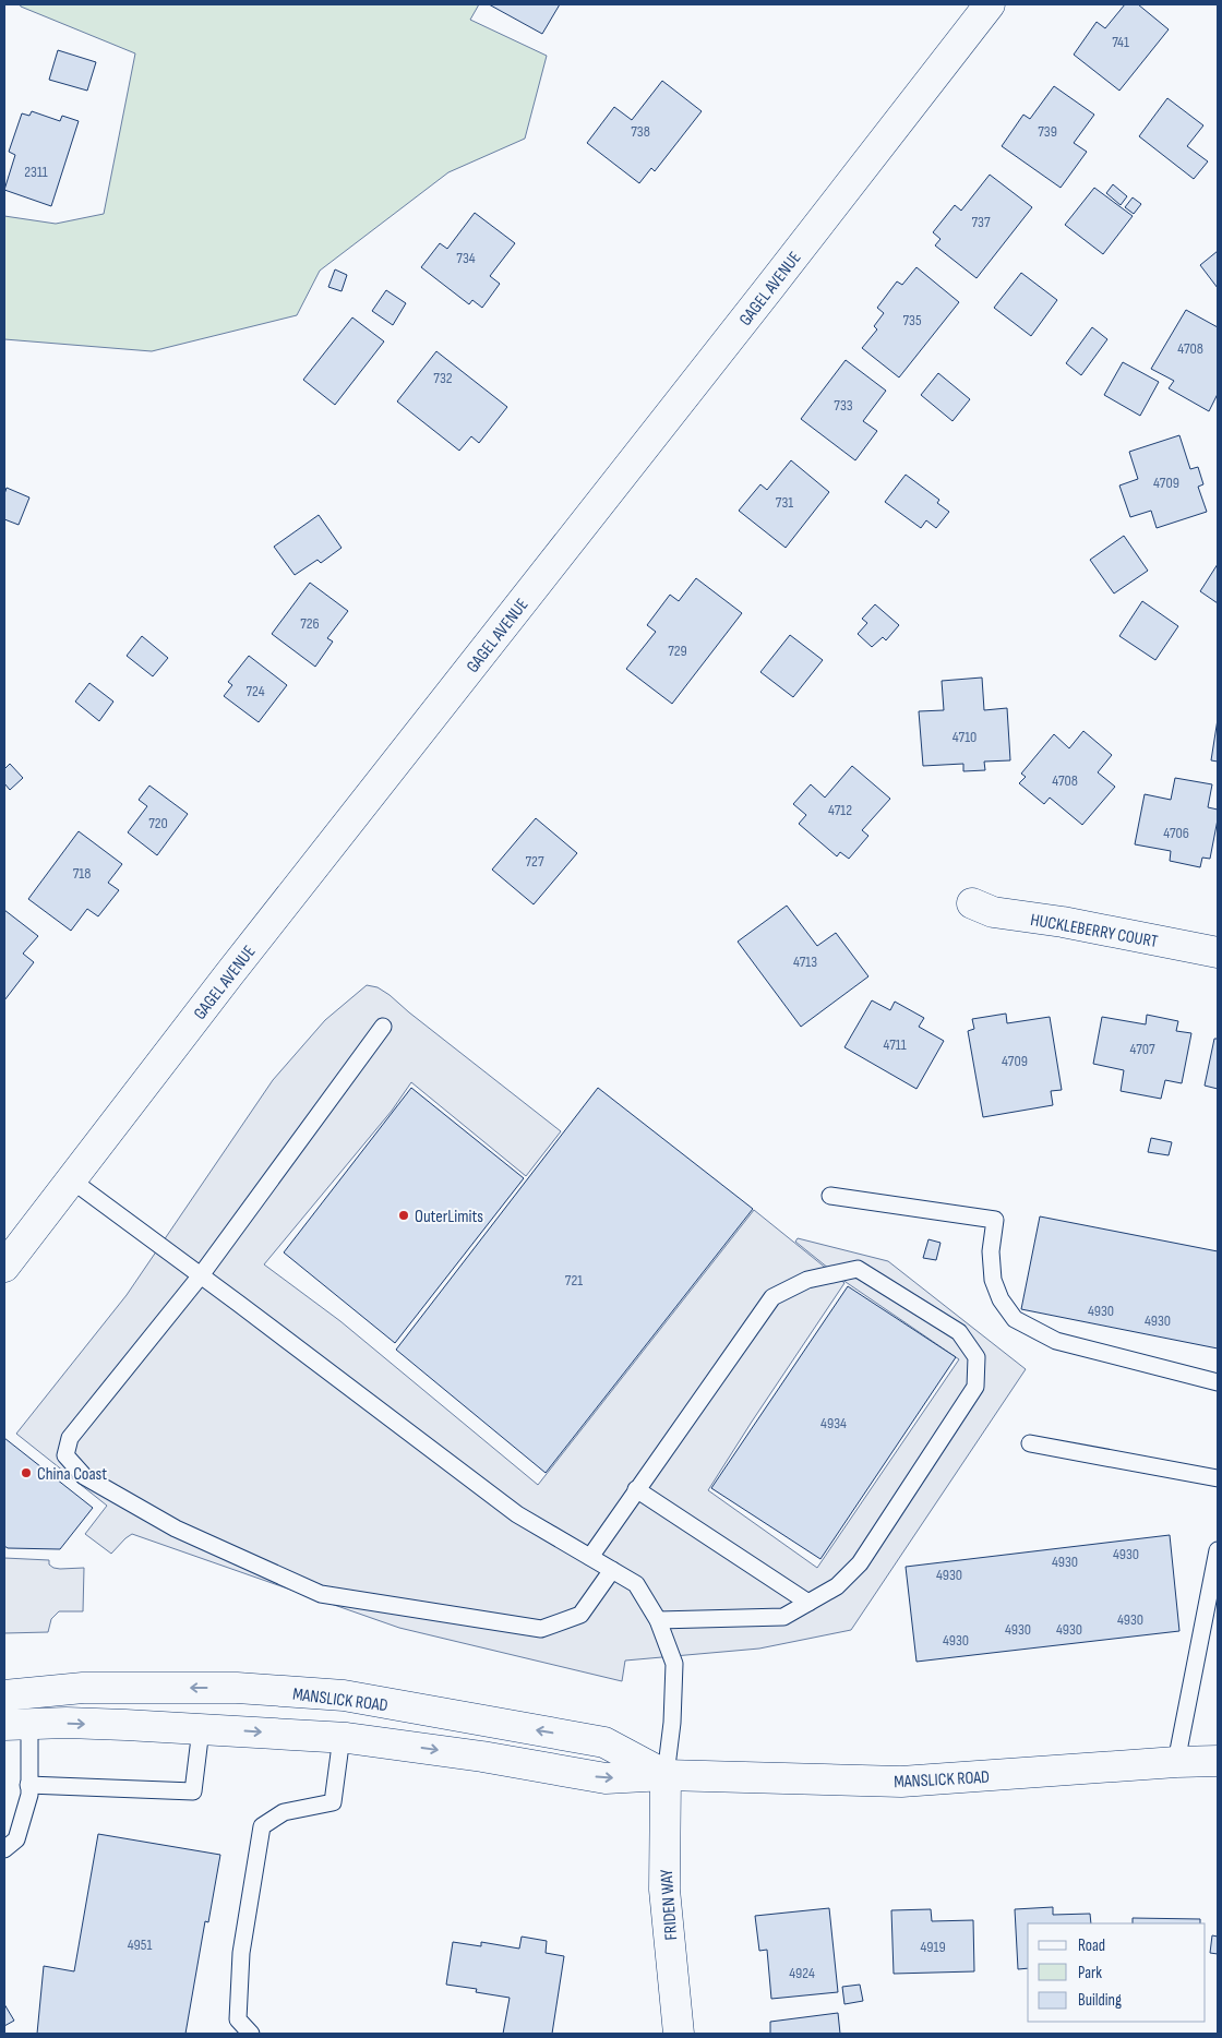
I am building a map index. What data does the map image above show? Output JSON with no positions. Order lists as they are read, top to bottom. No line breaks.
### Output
{"streets":{"street":["GAGEL AVENUE","HUCKLEBERRY COURT","MANSLICK ROAD","FRIDEN WAY"]},"crossings":[["MANSLICK ROAD","FRIDEN WAY"]],"places":["OuterLimits","China Coast"],"house_numbers":["741","738","739","2311","737","734","735","4708","732","733","4709","731","726","729","724","4710","4708","4712","720","4706","727","718","4713","4711","4707","4709","721","4930","4930","4934","4930","4930","4930","4930","4930","4930","4930","4951","4919","4924"],"legend":["Road","Park","Building"]}
